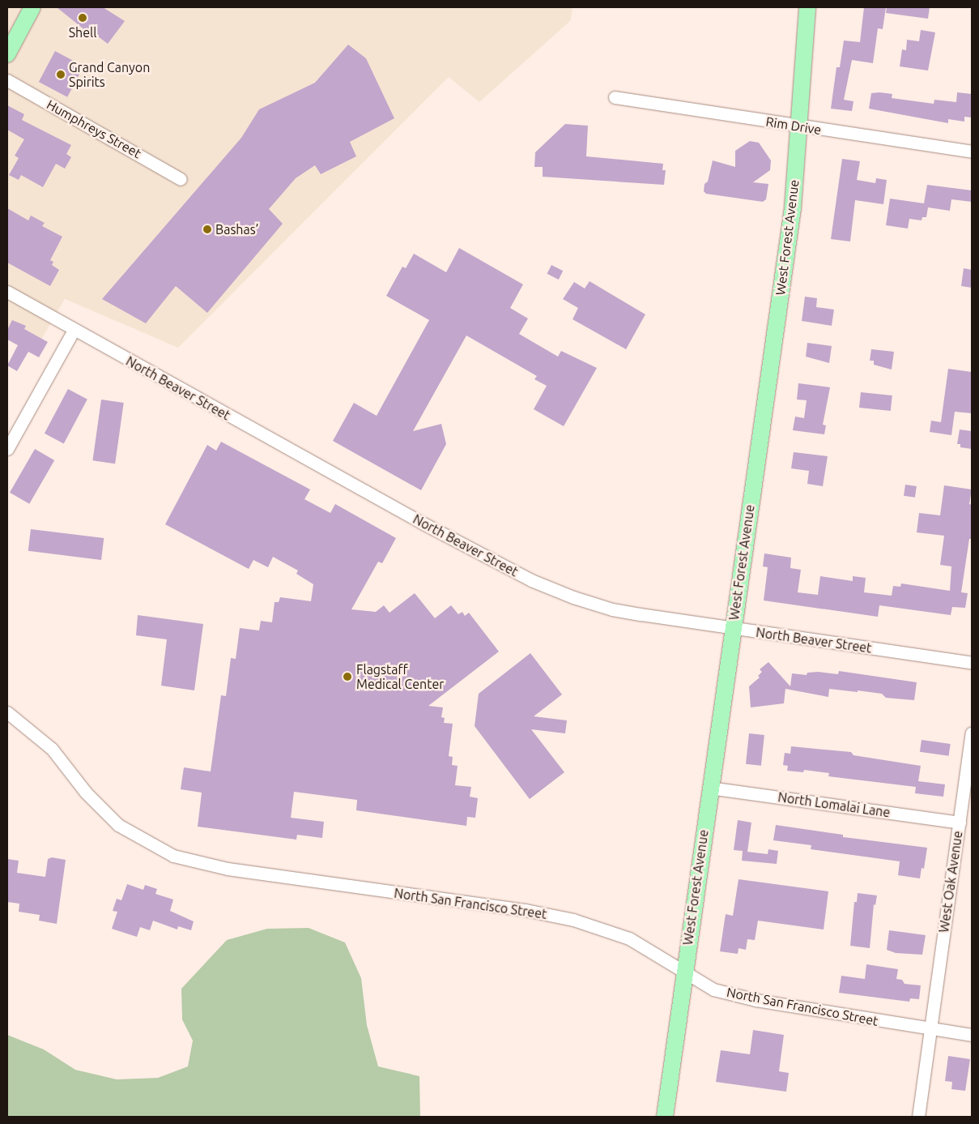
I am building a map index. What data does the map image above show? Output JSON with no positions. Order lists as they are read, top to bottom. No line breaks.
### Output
{"streets":{"main road":["West Forest Avenue"],"street":["Rim Drive","Humphreys Street","North Beaver Street","North Lomalai Lane","West Oak Avenue","North San Francisco Street"]},"crossings":[["Rim Drive","West Forest Avenue"],["West Forest Avenue","North Beaver Street"],["West Forest Avenue","North Lomalai Lane"],["West Forest Avenue","North San Francisco Street"],["North Lomalai Lane","West Oak Avenue"],["West Oak Avenue","North San Francisco Street"]],"places":["Shell","Grand Canyon Spirits","Bashas’","Flagstaff Medical Center"]}
